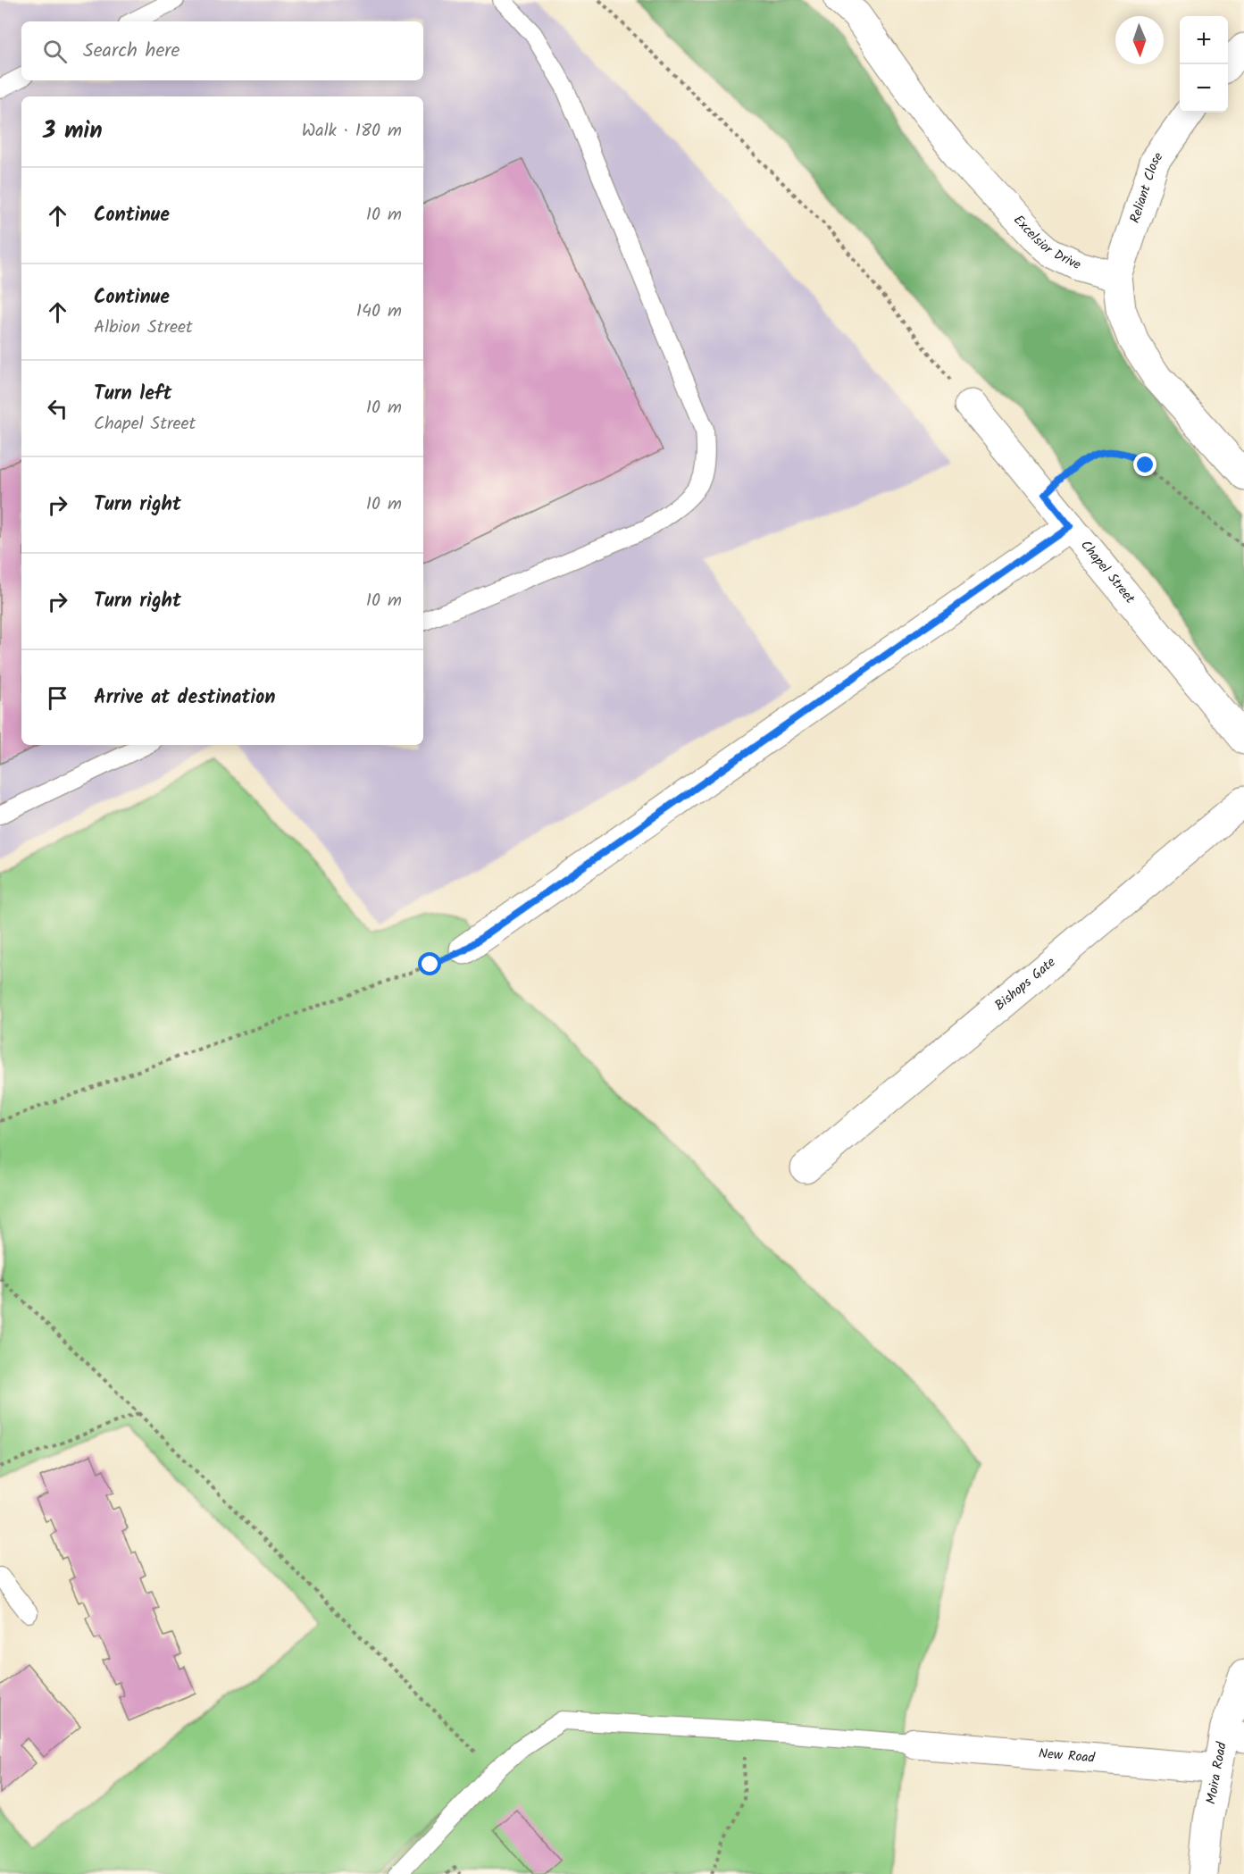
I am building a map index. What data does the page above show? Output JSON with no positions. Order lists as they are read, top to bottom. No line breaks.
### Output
{"streets":{"street":["Reliant Close","Excelsior Drive","Chapel Street","Bishops Gate","New Road","Moira Road"]},"crossings":[["Reliant Close","Excelsior Drive"],["New Road","Moira Road"]],"north":"bottom","page":{"map_buttons":["+","−"],"search":"Search here","heading":["3 min","Walk · 180 m"],"list":[["Continue","10 m"],["Continue","Albion Street","140 m"],["Turn left","Chapel Street","10 m"],["Turn right","10 m"],["Turn right","10 m"],"Arrive at destination"]}}
